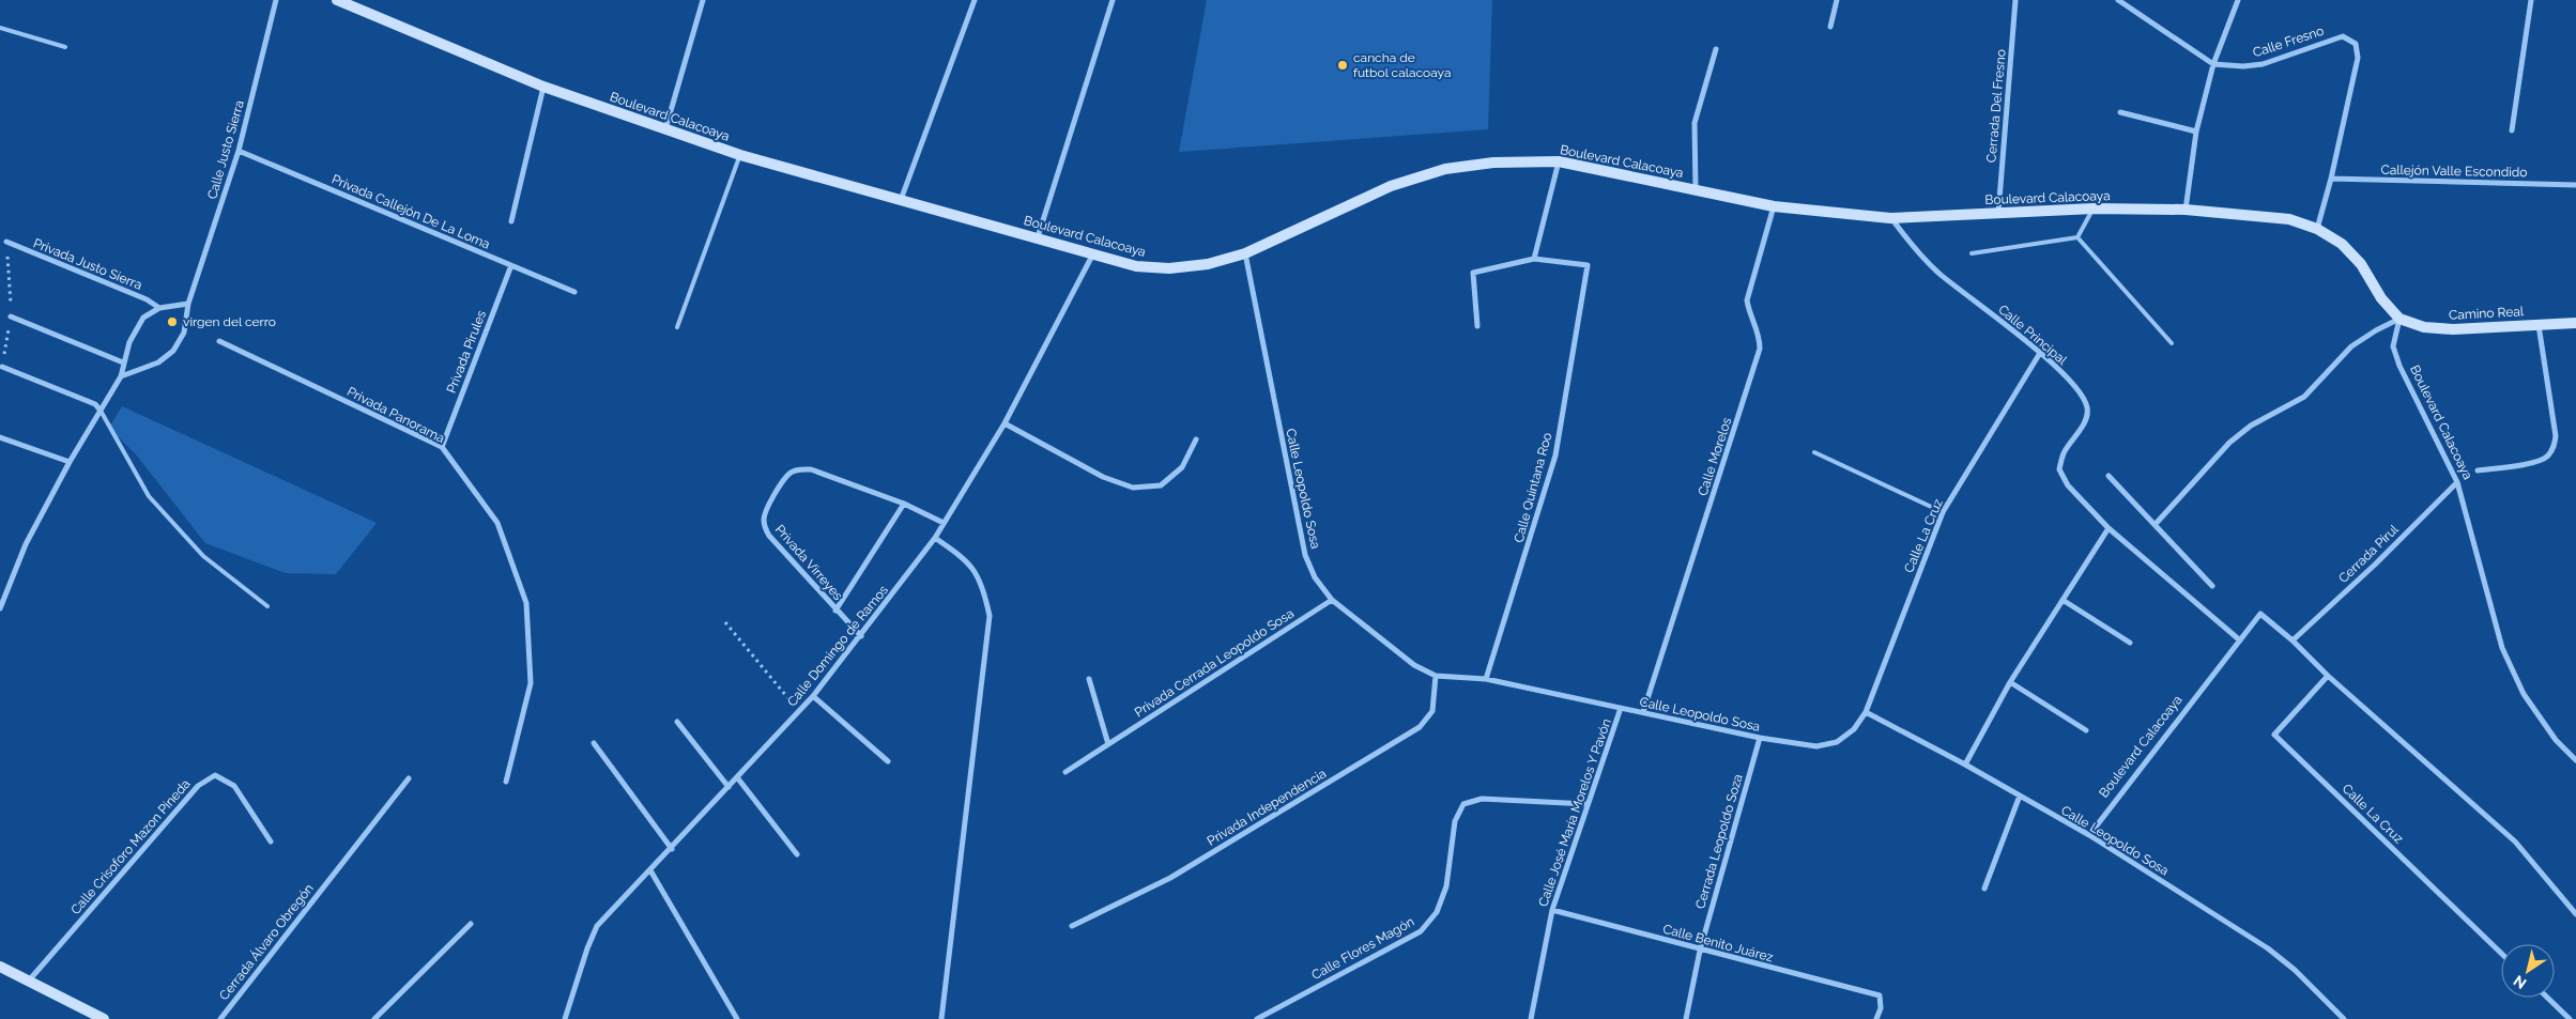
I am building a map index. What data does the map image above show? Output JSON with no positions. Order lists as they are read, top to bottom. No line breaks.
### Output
{"streets":{"street":["Calle Fresno","Cerrada Del Fresno","Boulevard Calacoaya","Calle Justo Sierra","Callejón Valle Escondido","Privada Callejón De La Loma","Privada Justo Sierra","Camino Real","Calle Principal","Privada Pirules","Privada Panorama","Calle Morelos","Calle Quintana Roo","Calle Leopoldo Sosa","Calle La Cruz","Cerrada Pirul","Privada Virreyes","Calle Domingo de Ramos","Privada Cerrada Leopoldo Sosa","Privada Independencia","Calle José María Morelos Y Pavón","Cerrada Leopoldo Soza","Calle Crisoforo Mazon Pineda","Cerrada Álvaro Obregón","Calle Benito Juárez","Calle Flores Magón"]},"crossings":[["Calle Fresno","Boulevard Calacoaya"],["Calle Fresno","Callejón Valle Escondido"],["Cerrada Del Fresno","Boulevard Calacoaya"],["Boulevard Calacoaya","Camino Real"],["Boulevard Calacoaya","Calle Principal"],["Boulevard Calacoaya","Calle Morelos"],["Boulevard Calacoaya","Calle Leopoldo Sosa"],["Boulevard Calacoaya","Calle La Cruz"],["Boulevard Calacoaya","Cerrada Pirul"],["Boulevard Calacoaya","Calle Domingo de Ramos"],["Calle Justo Sierra","Privada Callejón De La Loma"],["Privada Callejón De La Loma","Privada Pirules"],["Calle Principal","Calle La Cruz"],["Privada Pirules","Privada Panorama"],["Calle Morelos","Calle Leopoldo Sosa"],["Calle Quintana Roo","Calle Leopoldo Sosa"],["Calle Leopoldo Sosa","Calle La Cruz"],["Calle Leopoldo Sosa","Privada Cerrada Leopoldo Sosa"],["Calle Leopoldo Sosa","Privada Independencia"],["Calle Leopoldo Sosa","Calle José María Morelos Y Pavón"],["Calle Leopoldo Sosa","Cerrada Leopoldo Soza"],["Privada Virreyes","Calle Domingo de Ramos"],["Calle José María Morelos Y Pavón","Calle Benito Juárez"],["Calle José María Morelos Y Pavón","Calle Flores Magón"],["Cerrada Leopoldo Soza","Calle Benito Juárez"]],"places":["cancha de futbol calacoaya","virgen del cerro"],"north":"bottom left"}
